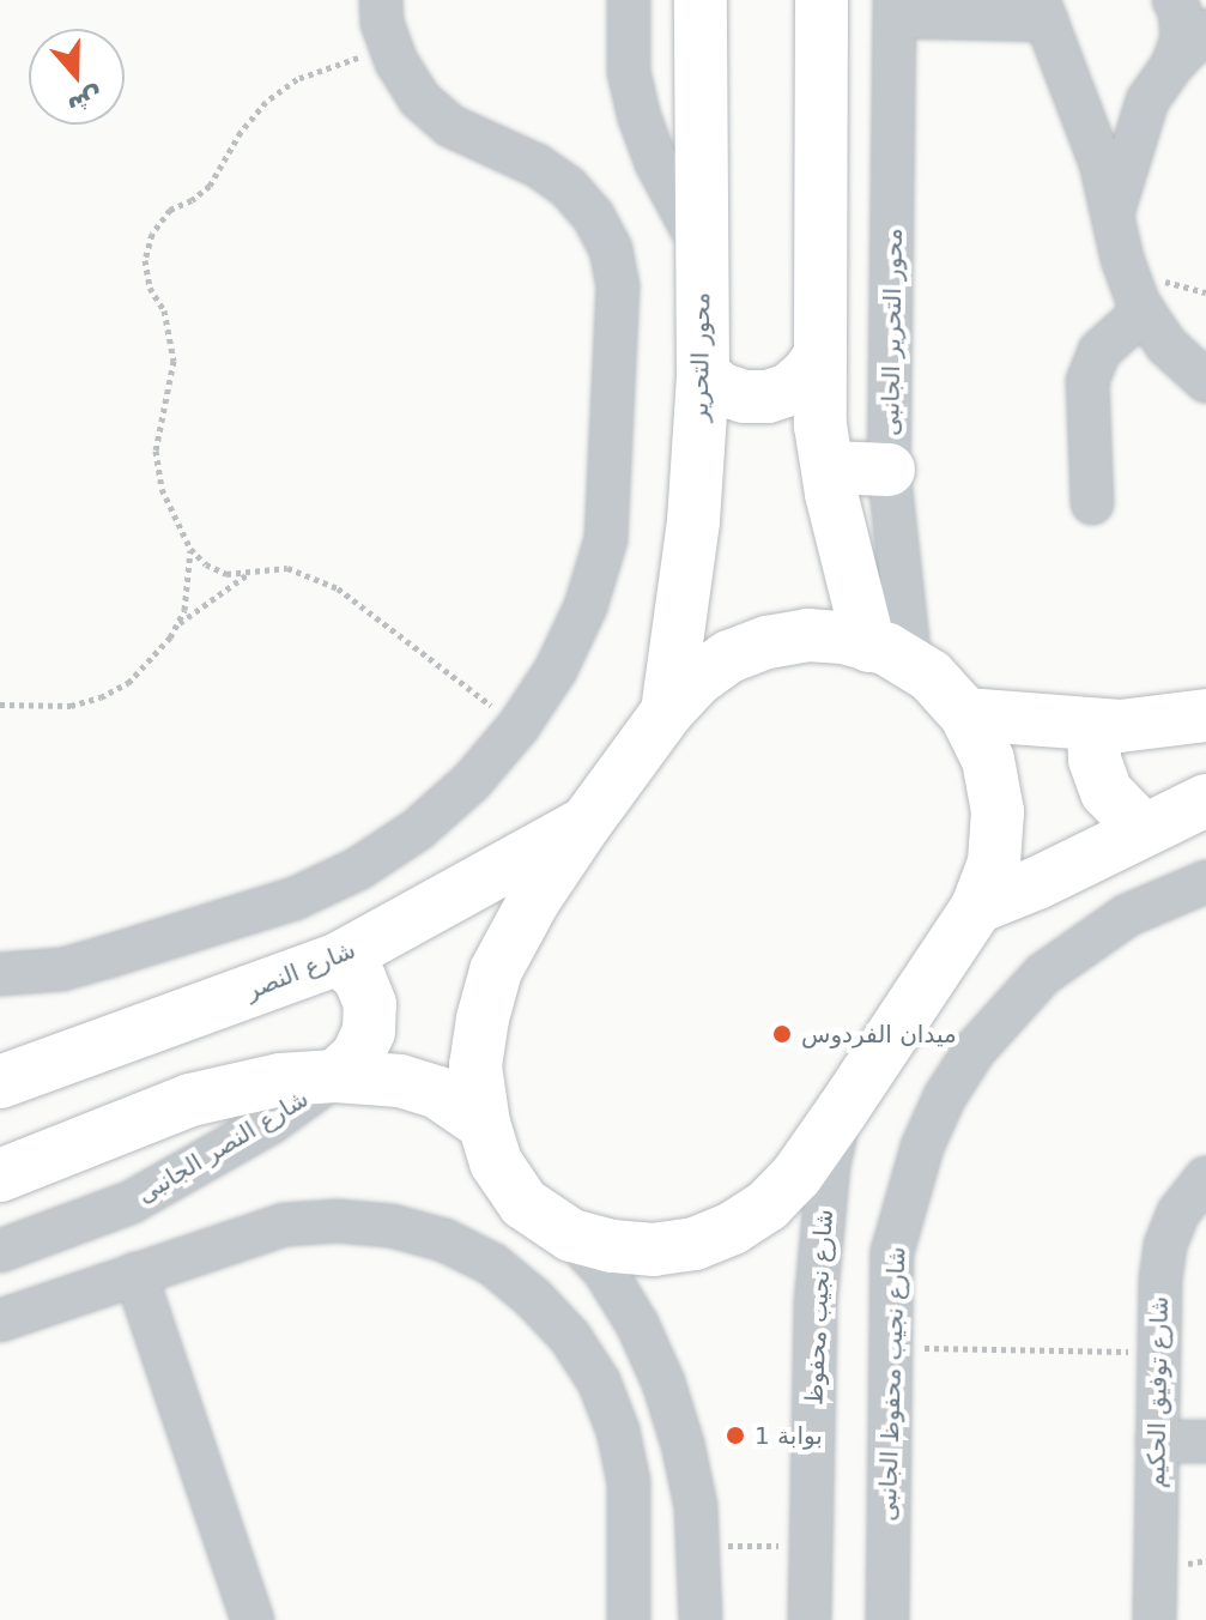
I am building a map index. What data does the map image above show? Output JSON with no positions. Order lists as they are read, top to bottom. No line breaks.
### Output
{"streets":{"main road":["محور التحرير","شارع النصر"],"street":["محور التحرير الجانبى","شارع النصر الجانبى","شارع نجيب محفوظ","شارع نجيب محفوظ الجانبى","شارع توفيق الحكيم"]},"places":["ميدان الفردوس","بوابة 1"],"north":"bottom"}
